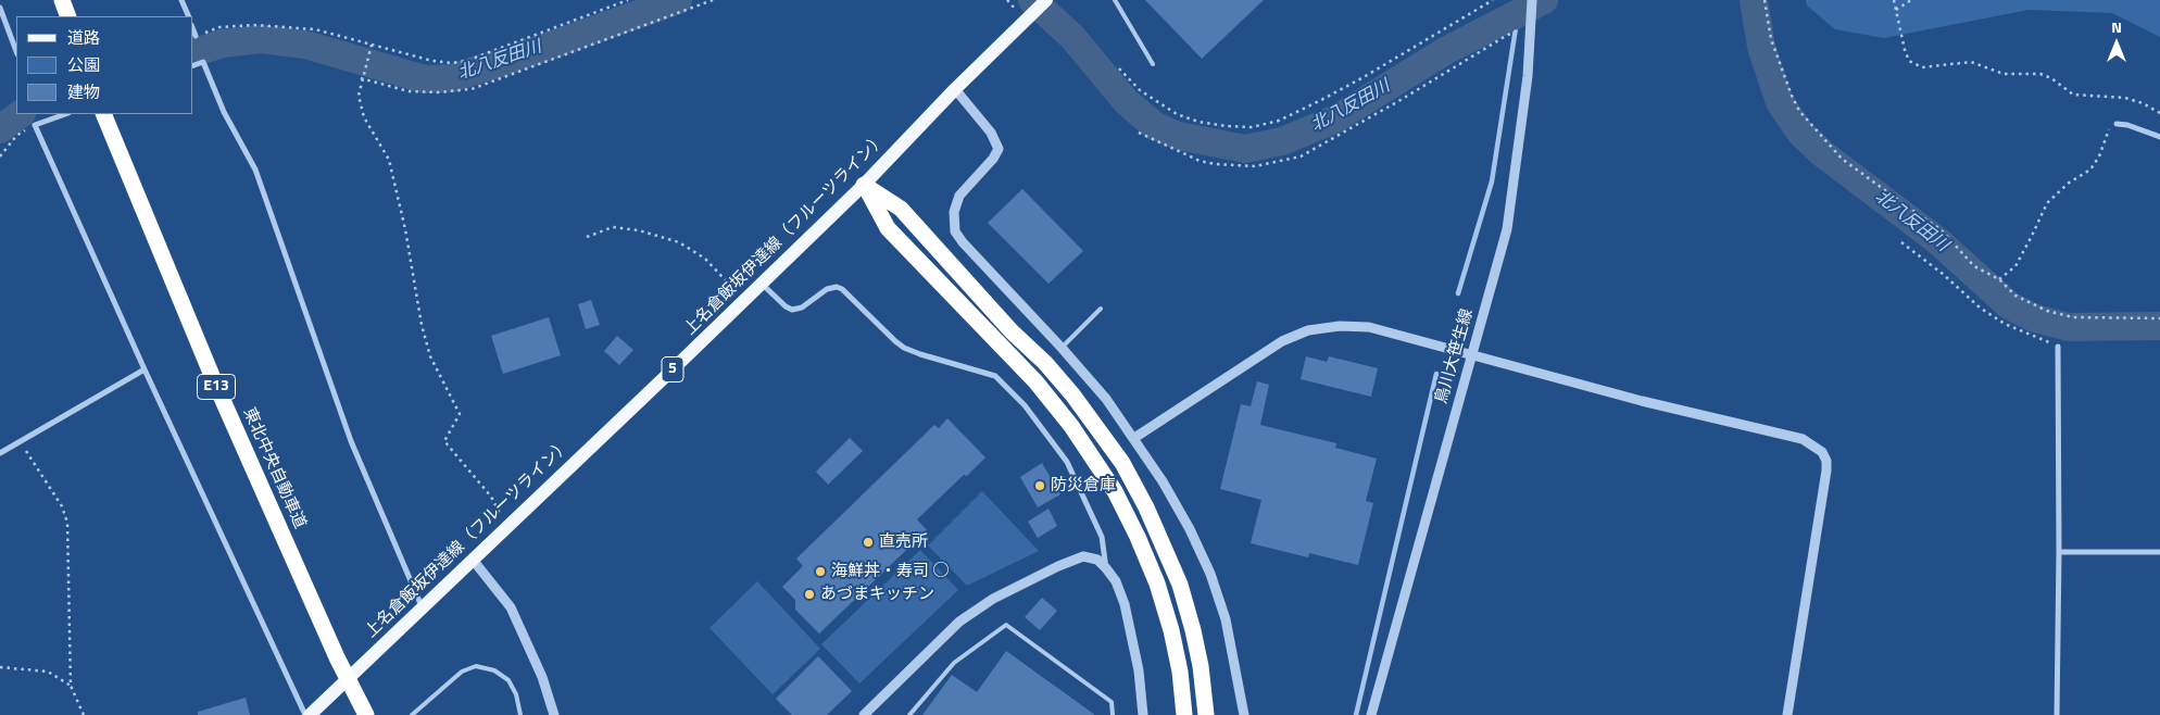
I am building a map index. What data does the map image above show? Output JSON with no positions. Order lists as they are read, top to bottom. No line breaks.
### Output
{"streets":{"highway":["E13","東北中央自動車道"],"main road":["上名倉飯坂伊達線（フルーツライン）","5"],"street":["鳥川大笹生線"]},"water":["北八反田川"],"places":["防災倉庫","直売所","海鮮丼・寿司 ○","あづまキッチン"],"legend":["道路","公園","建物"],"north":"top"}
